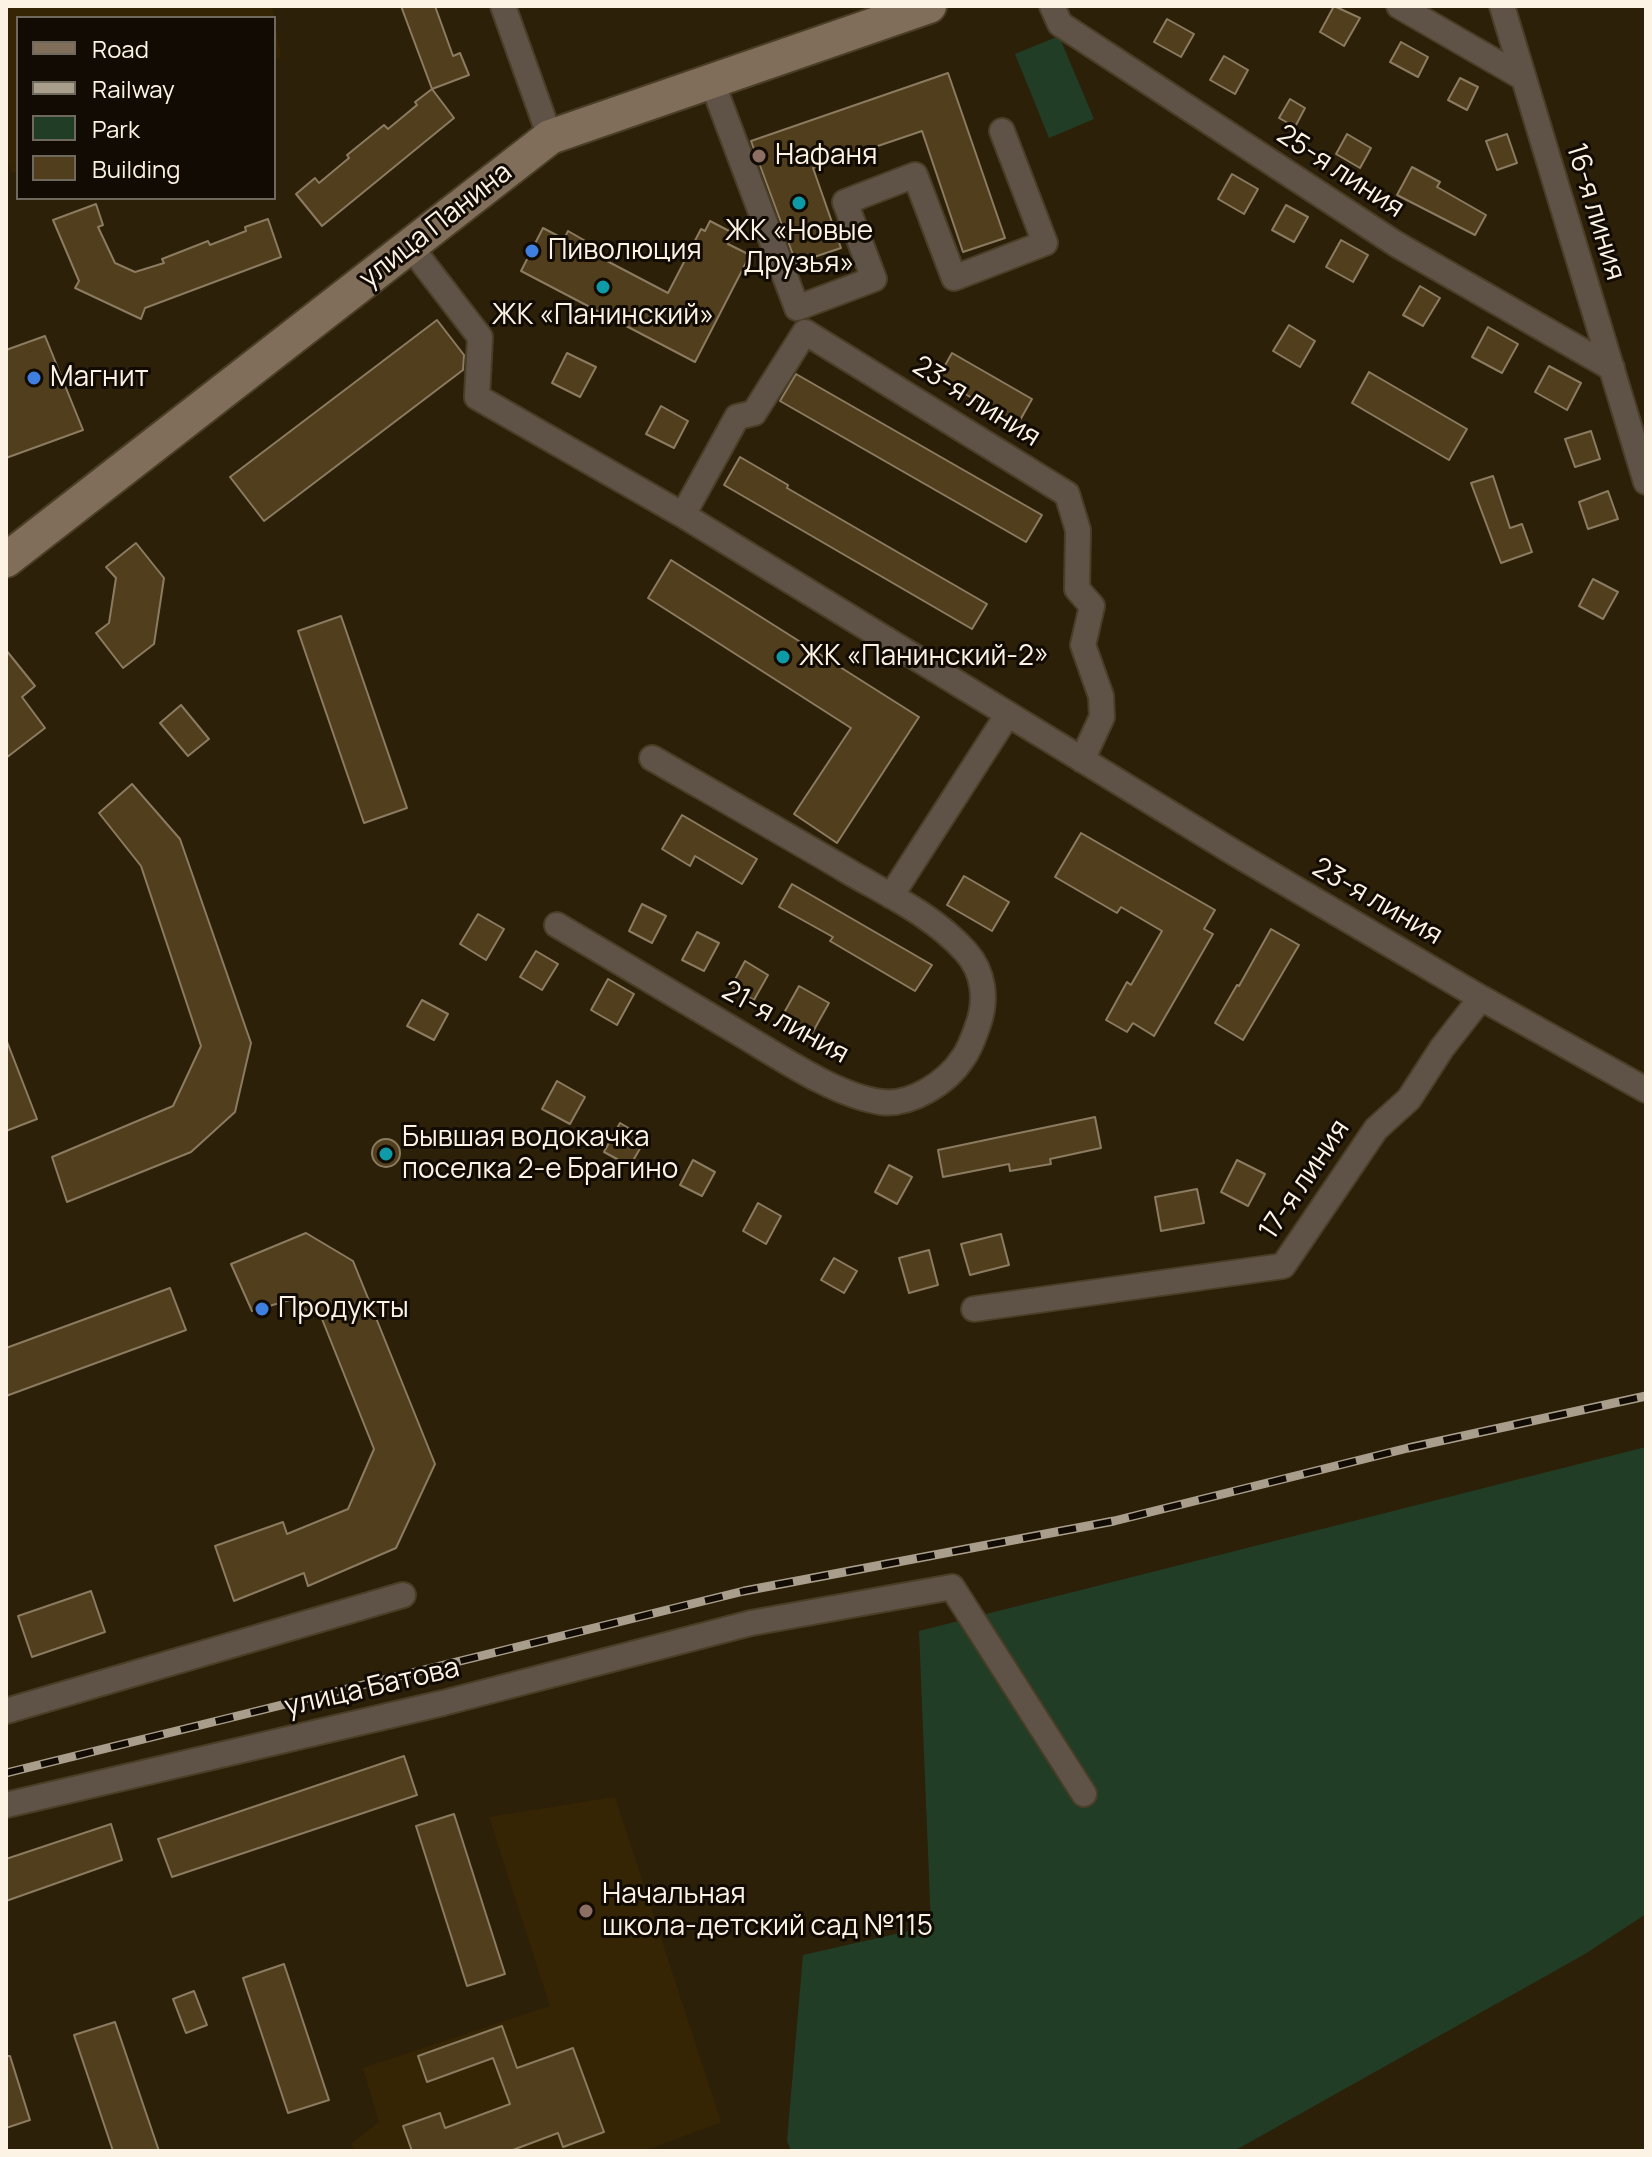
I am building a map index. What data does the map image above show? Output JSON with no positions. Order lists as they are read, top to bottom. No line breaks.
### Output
{"streets":{"street":["25-я линия","16-я линия","улица Панина","23-я линия","21-я линия","17-я линия","улица Батова"]},"crossings":[["25-я линия","16-я линия"],["улица Панина","23-я линия"],["23-я линия","17-я линия"]],"places":["Нафаня","ЖК «Новые Друзья»","Пиволюция","ЖК «Панинский»","Магнит","ЖК «Панинский-2»","Бывшая водокачка поселка 2-е Брагино","Продукты","Начальная школа-детский сад №115"],"legend":["Road","Railway","Park","Building"]}
